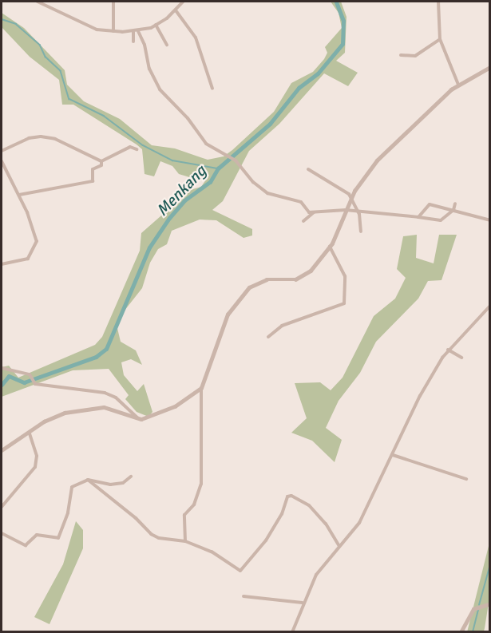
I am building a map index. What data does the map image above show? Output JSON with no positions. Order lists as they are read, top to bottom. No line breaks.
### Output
{"water":["Menkang"]}
